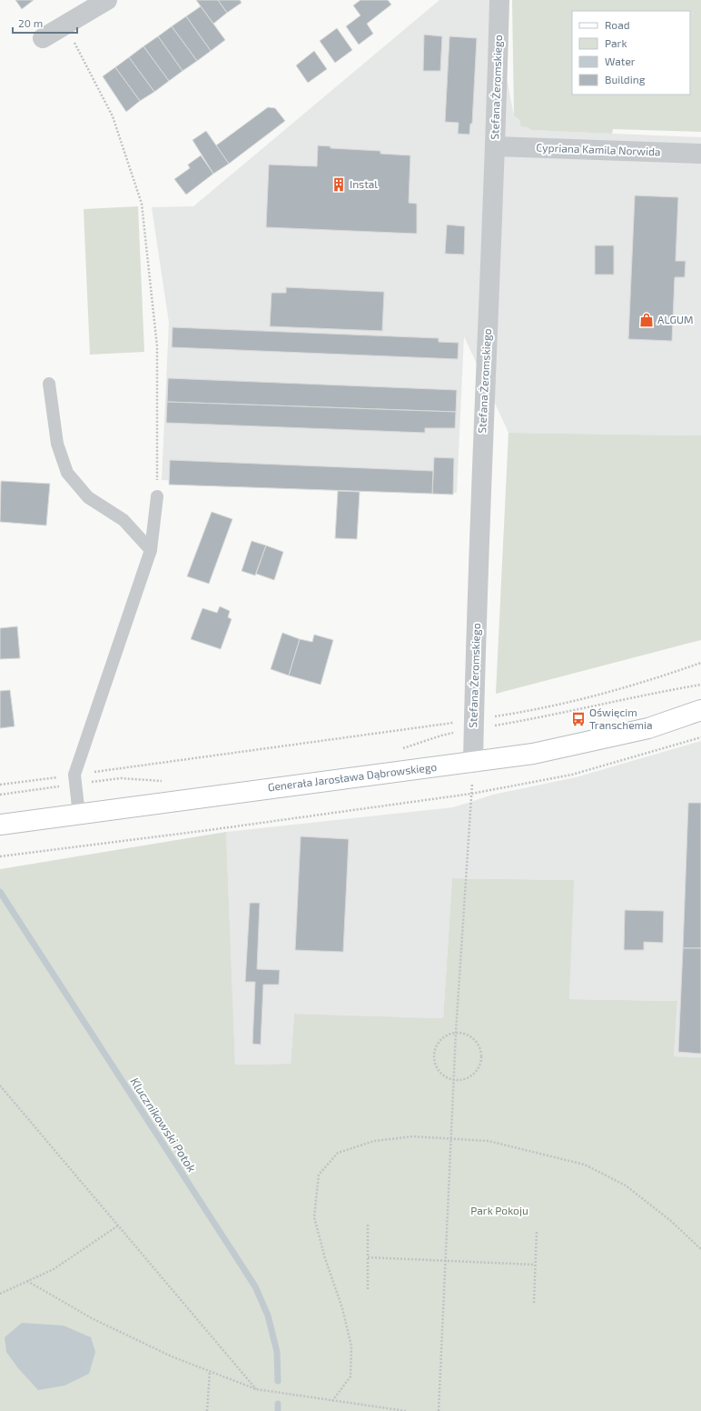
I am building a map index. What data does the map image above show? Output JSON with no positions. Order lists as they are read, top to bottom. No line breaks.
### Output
{"streets":{"street":["Stefana Żeromskiego","Cypriana Kamila Norwida","Generała Jarosława Dąbrowskiego"]},"crossings":[["Stefana Żeromskiego","Cypriana Kamila Norwida"],["Stefana Żeromskiego","Generała Jarosława Dąbrowskiego"]],"water":["Klucznikowski Potok"],"parks":["Park Pokoju"],"places":{"building":["Instal"],"shop":["ALGUM"],"bus stop":["Oświęcim Transchemia"]},"legend":["Road","Park","Water","Building"],"scale_bar":"20 m"}
